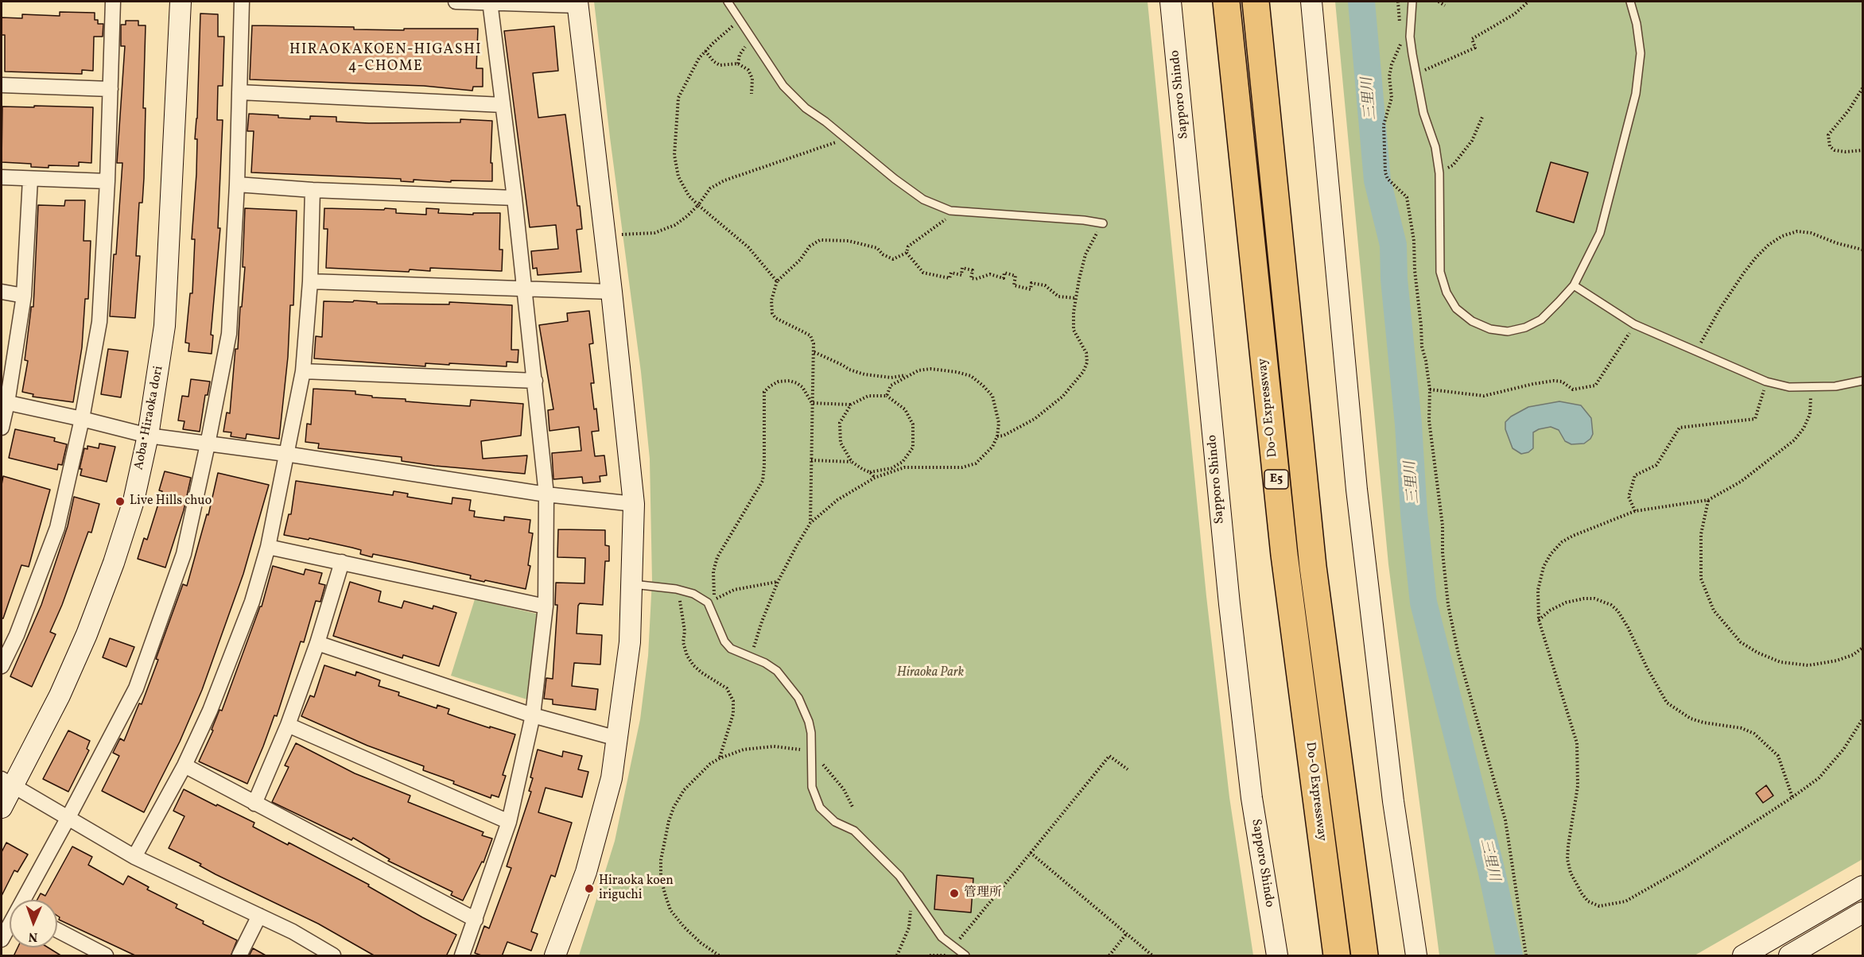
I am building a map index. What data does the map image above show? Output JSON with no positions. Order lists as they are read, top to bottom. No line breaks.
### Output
{"streets":{"highway":["Do-O Expressway","E5"],"street":["Sapporo Shindo","Aoba･Hiraoka dori"]},"districts":["HIRAOKAKOEN-HIGASHI 4-CHOME"],"water":["三里川"],"parks":["Hiraoka Park"],"places":["Live Hills chuo","Hiraoka koen iriguchi","管理所"],"north":"bottom"}
